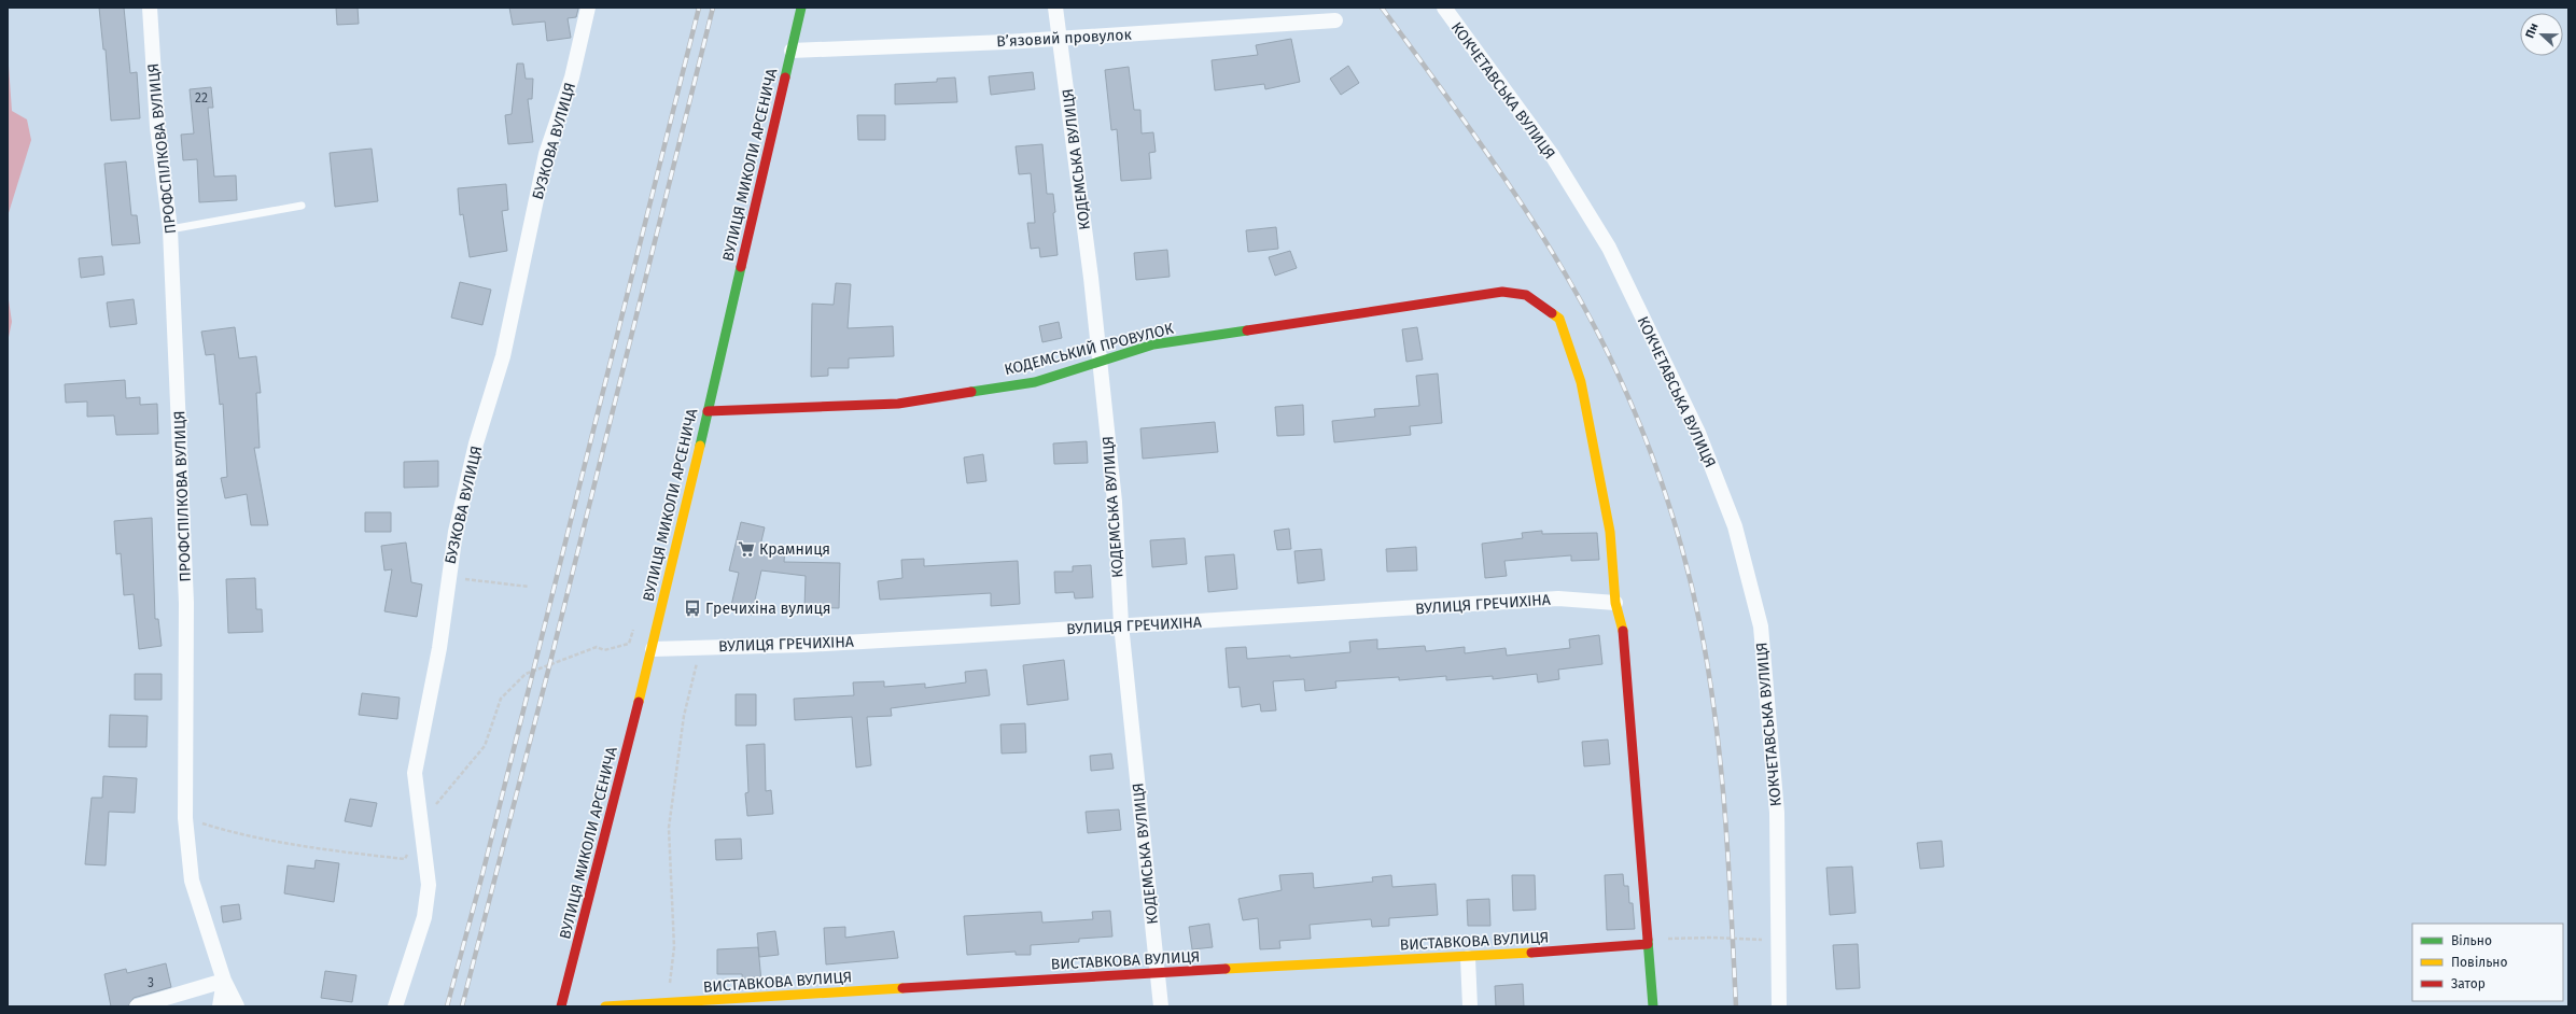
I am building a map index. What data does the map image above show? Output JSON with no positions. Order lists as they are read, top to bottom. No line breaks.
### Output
{"streets":{"street":["Вʼязовий провулок","КОКЧЕТАВСЬКА ВУЛИЦЯ","БУЗКОВА ВУЛИЦЯ","ПРОФСПІЛКОВА ВУЛИЦЯ","КОДЕМСЬКА ВУЛИЦЯ","ВУЛИЦЯ МИКОЛИ АРСЕНИЧА","КОДЕМСЬКИЙ ПРОВУЛОК","ВУЛИЦЯ ГРЕЧИХІНА","ВИСТАВКОВА ВУЛИЦЯ"]},"crossings":[["Вʼязовий провулок","КОДЕМСЬКА ВУЛИЦЯ"],["Вʼязовий провулок","ВУЛИЦЯ МИКОЛИ АРСЕНИЧА"],["КОДЕМСЬКА ВУЛИЦЯ","КОДЕМСЬКИЙ ПРОВУЛОК"],["КОДЕМСЬКА ВУЛИЦЯ","ВУЛИЦЯ ГРЕЧИХІНА"],["КОДЕМСЬКА ВУЛИЦЯ","ВИСТАВКОВА ВУЛИЦЯ"],["ВУЛИЦЯ МИКОЛИ АРСЕНИЧА","КОДЕМСЬКИЙ ПРОВУЛОК"],["ВУЛИЦЯ МИКОЛИ АРСЕНИЧА","ВУЛИЦЯ ГРЕЧИХІНА"],["КОДЕМСЬКИЙ ПРОВУЛОК","ВУЛИЦЯ ГРЕЧИХІНА"]],"places":{"supermarket":["Крамниця"],"bus stop":["Гречихіна вулиця"]},"house_numbers":["22","3"],"legend":["Вільно","Повільно","Затор"],"north":"left"}
